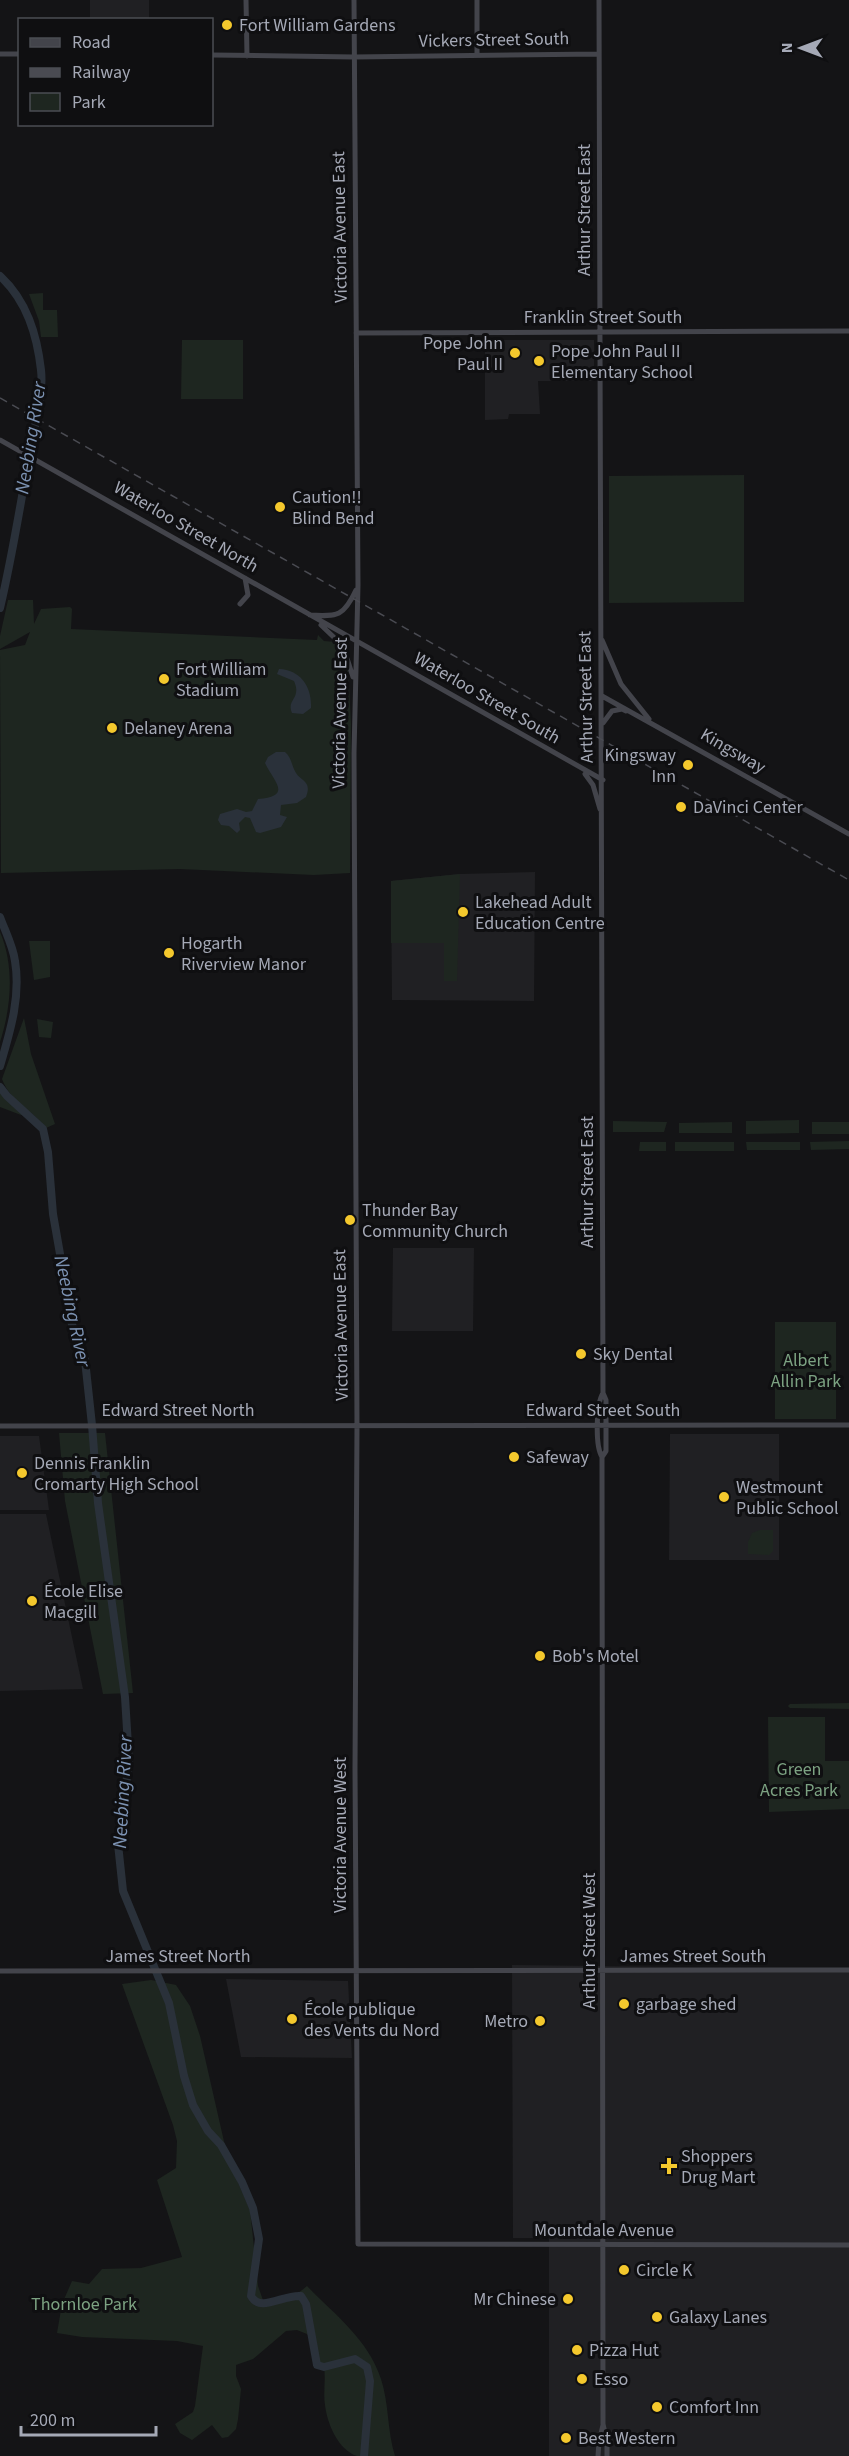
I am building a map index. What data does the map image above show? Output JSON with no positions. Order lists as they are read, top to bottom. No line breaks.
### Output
{"streets":{"main road":["Vickers Street South","Arthur Street East","Victoria Avenue East","Franklin Street South","Waterloo Street North","Waterloo Street South","Kingsway","Edward Street North","Edward Street South","Victoria Avenue West","Arthur Street West","James Street North","James Street South","Mountdale Avenue"]},"crossings":[["Vickers Street South","Arthur Street East"],["Vickers Street South","Victoria Avenue East"],["Arthur Street East","Franklin Street South"],["Arthur Street East","Waterloo Street South"],["Arthur Street East","Kingsway"],["Arthur Street East","Edward Street South"],["Arthur Street East","Arthur Street West"],["Victoria Avenue East","Franklin Street South"],["Victoria Avenue East","Waterloo Street North"],["Victoria Avenue East","Waterloo Street South"],["Victoria Avenue East","Edward Street North"],["Victoria Avenue East","Edward Street South"],["Victoria Avenue East","Victoria Avenue West"],["Waterloo Street North","Waterloo Street South"],["Edward Street North","Edward Street South"],["Edward Street North","Victoria Avenue West"],["Edward Street South","Victoria Avenue West"],["Edward Street South","Arthur Street West"],["Victoria Avenue West","James Street North"],["Victoria Avenue West","James Street South"],["Victoria Avenue West","Mountdale Avenue"],["Arthur Street West","James Street South"],["Arthur Street West","Mountdale Avenue"],["James Street North","James Street South"]],"water":["Neebing River"],"parks":["Albert Allin Park","Green Acres Park","Thornloe Park"],"places":{"other":["Fort William Gardens","Pope John Paul II","Pope John Paul II Elementary School","Caution!! Blind Bend","Fort William Stadium","Delaney Arena","Kingsway Inn","DaVinci Center","Lakehead Adult Education Centre","Hogarth Riverview Manor","Thunder Bay Community Church","Sky Dental","Safeway","Dennis Franklin Cromarty High School","Westmount Public School","École Elise Macgill","Bob's Motel","garbage shed","École publique des Vents du Nord","Metro","Circle K","Mr Chinese","Galaxy Lanes","Pizza Hut","Esso","Comfort Inn","Best Western"],"health":["Shoppers Drug Mart"]},"legend":["Road","Railway","Park"],"scale_bar":"200 m","north":"left"}
